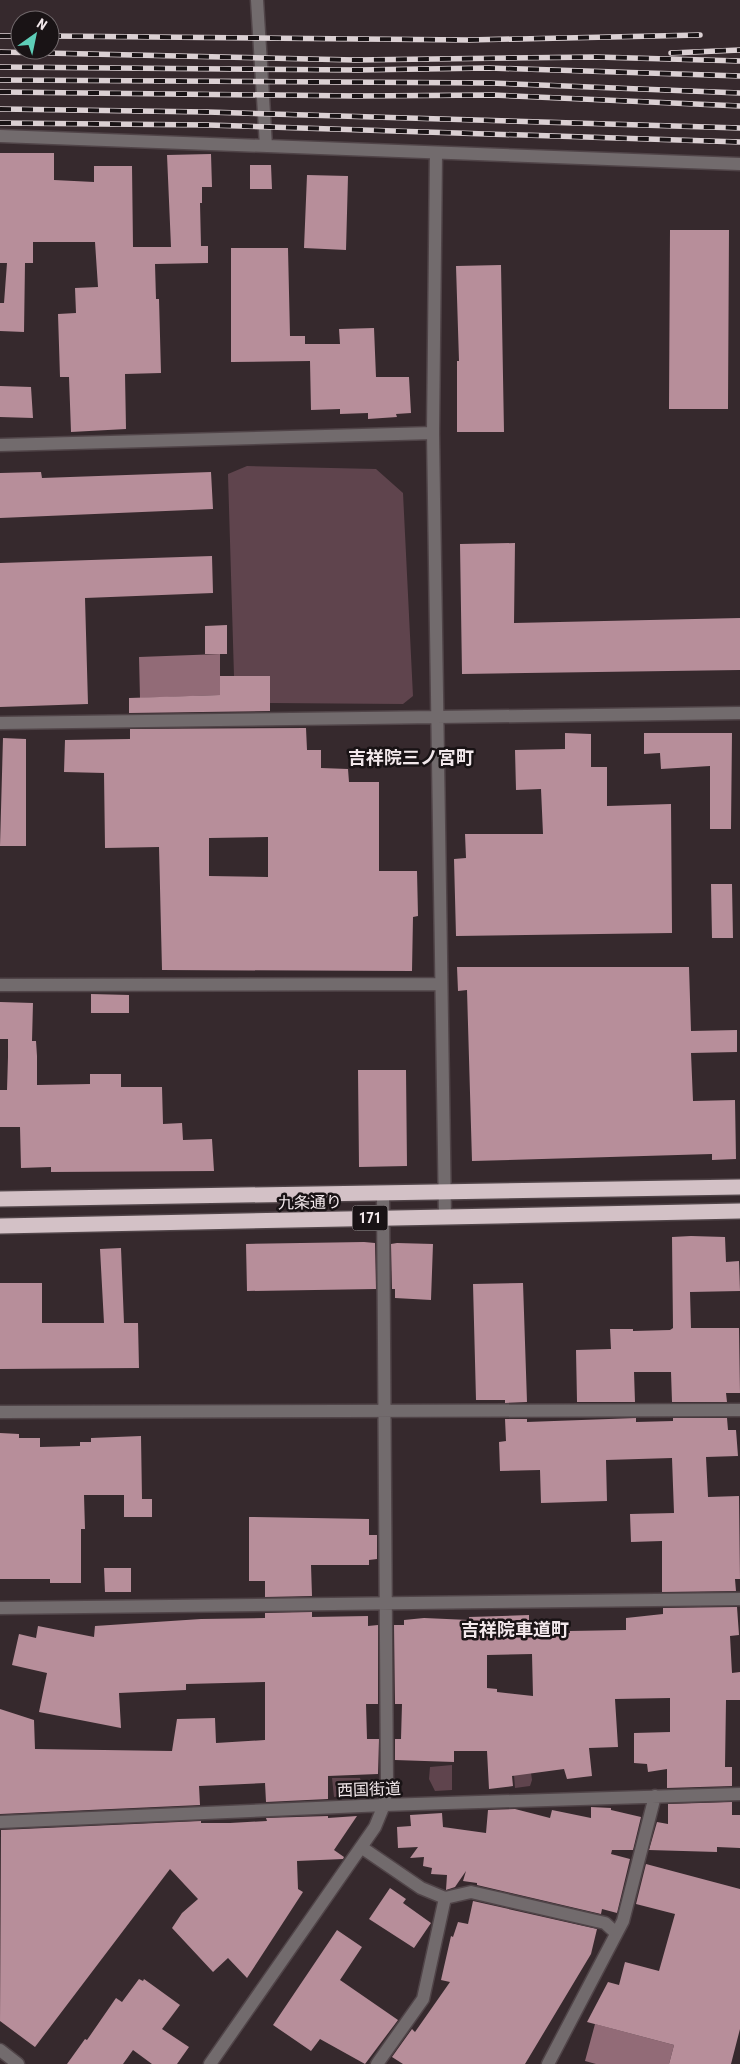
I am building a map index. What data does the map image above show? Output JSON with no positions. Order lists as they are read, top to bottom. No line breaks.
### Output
{"streets":{"highway":["九条通り","171"],"street":["西国街道"]},"districts":["吉祥院三ノ宮町","吉祥院車道町"],"north":"top right"}
